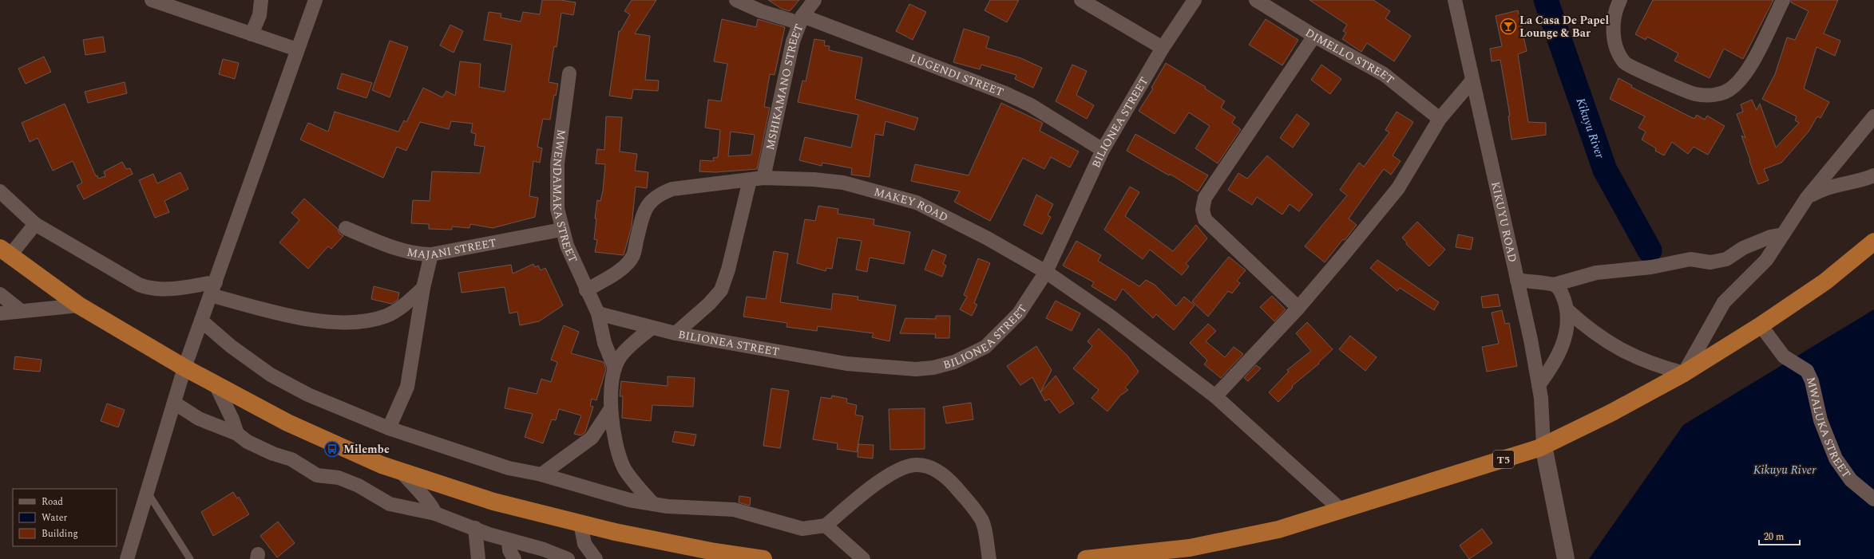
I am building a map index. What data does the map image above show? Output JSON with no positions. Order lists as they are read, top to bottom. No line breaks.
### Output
{"streets":{"highway":["T5"],"street":["DIMELLO STREET","LUGENDI STREET","MSHIKAMANO STREET","BILIONEA STREET","MWENDAMAKA STREET","MAKEY ROAD","KIKUYU ROAD","MAJANI STREET","MWALUKA STREET"]},"crossings":[["LUGENDI STREET","MSHIKAMANO STREET"],["LUGENDI STREET","BILIONEA STREET"],["MSHIKAMANO STREET","BILIONEA STREET"],["MSHIKAMANO STREET","MAKEY ROAD"],["BILIONEA STREET","MWENDAMAKA STREET"],["BILIONEA STREET","MAKEY ROAD"],["MWENDAMAKA STREET","MAKEY ROAD"],["MWENDAMAKA STREET","MAJANI STREET"],["MAKEY ROAD","T5"],["KIKUYU ROAD","T5"],["MWALUKA STREET","T5"]],"water":["Kikuyu River"],"places":{"bar":["La Casa De Papel Lounge & Bar"],"bus stop":["Milembe"]},"legend":["Road","Water","Building"],"scale_bar":"20 m"}
